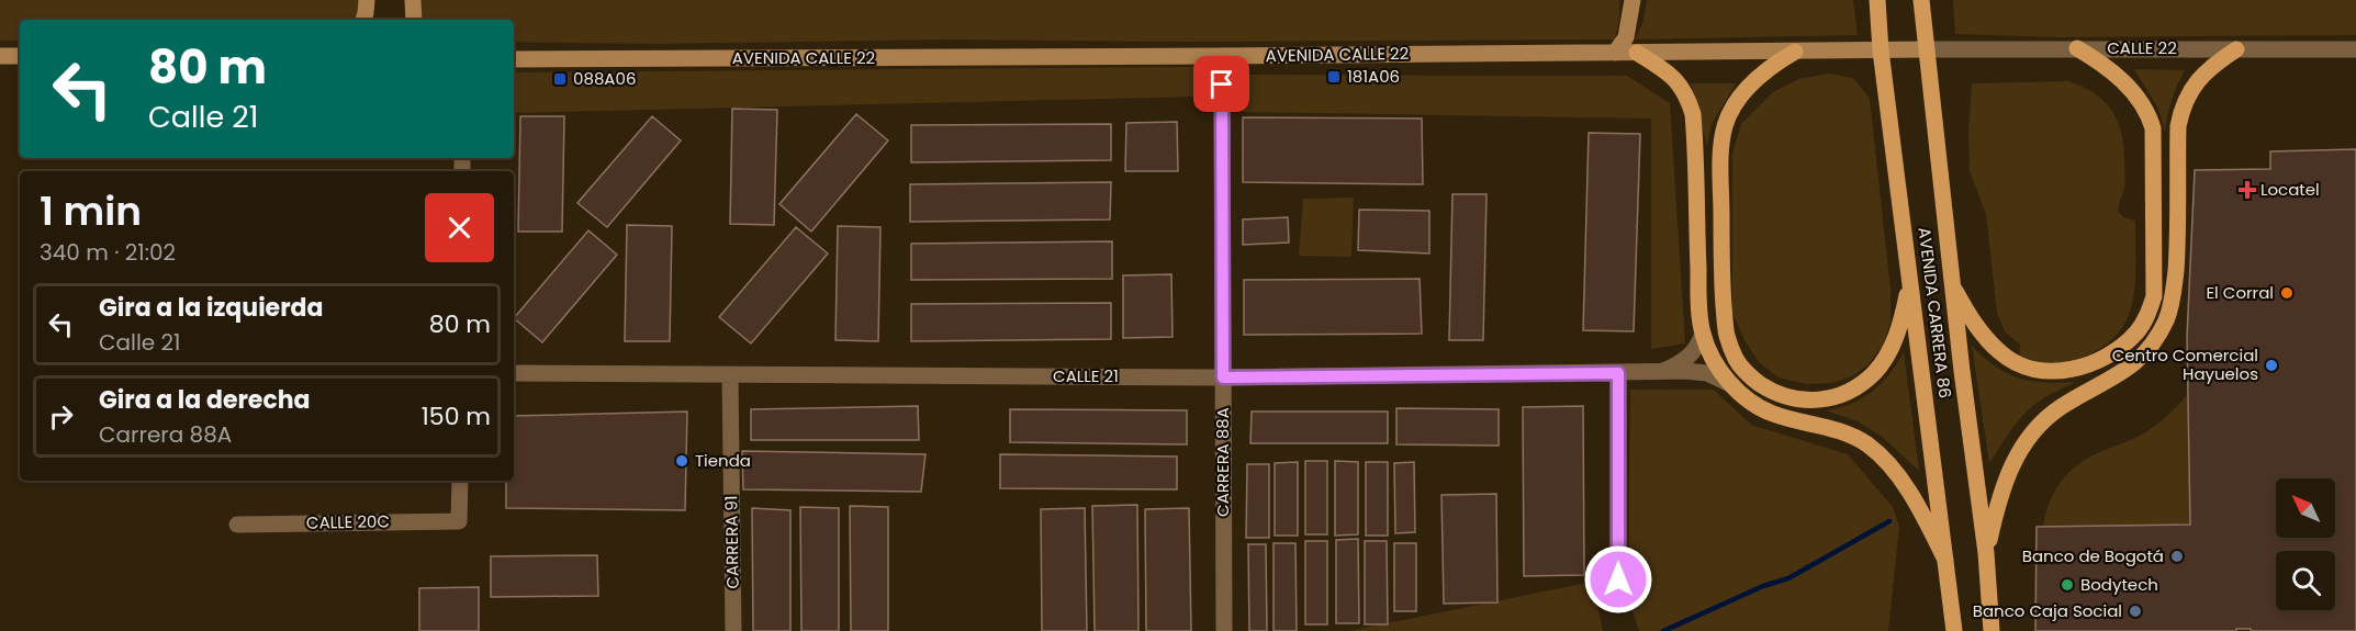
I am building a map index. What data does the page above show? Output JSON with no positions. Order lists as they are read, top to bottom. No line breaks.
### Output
{"streets":{"main road":["AVENIDA CALLE 22","AVENIDA CARRERA 86"],"street":["CALLE 22","CALLE 21","CARRERA 88A","CALLE 20C","CARRERA 91"]},"crossings":[["CALLE 22","AVENIDA CALLE 22"],["CALLE 22","AVENIDA CARRERA 86"],["AVENIDA CALLE 22","AVENIDA CARRERA 86"],["AVENIDA CALLE 22","CARRERA 88A"],["CALLE 21","CARRERA 88A"],["CALLE 21","CARRERA 91"]],"places":{"transit":["181A06","088A06"],"health":["Locatel"],"other":["El Corral","Centro Comercial Hayuelos","Tienda","Banco de Bogotá","Bodytech","Banco Caja Social"]},"north":"top left","page":{"turn":["80 m","Calle 21"],"heading":["1 min","340 m · 21:02"],"list":[{"name":"Gira a la izquierda","note":"Calle 21","value":"80 m"},{"name":"Gira a la derecha","note":"Carrera 88A","value":"150 m"}]}}
